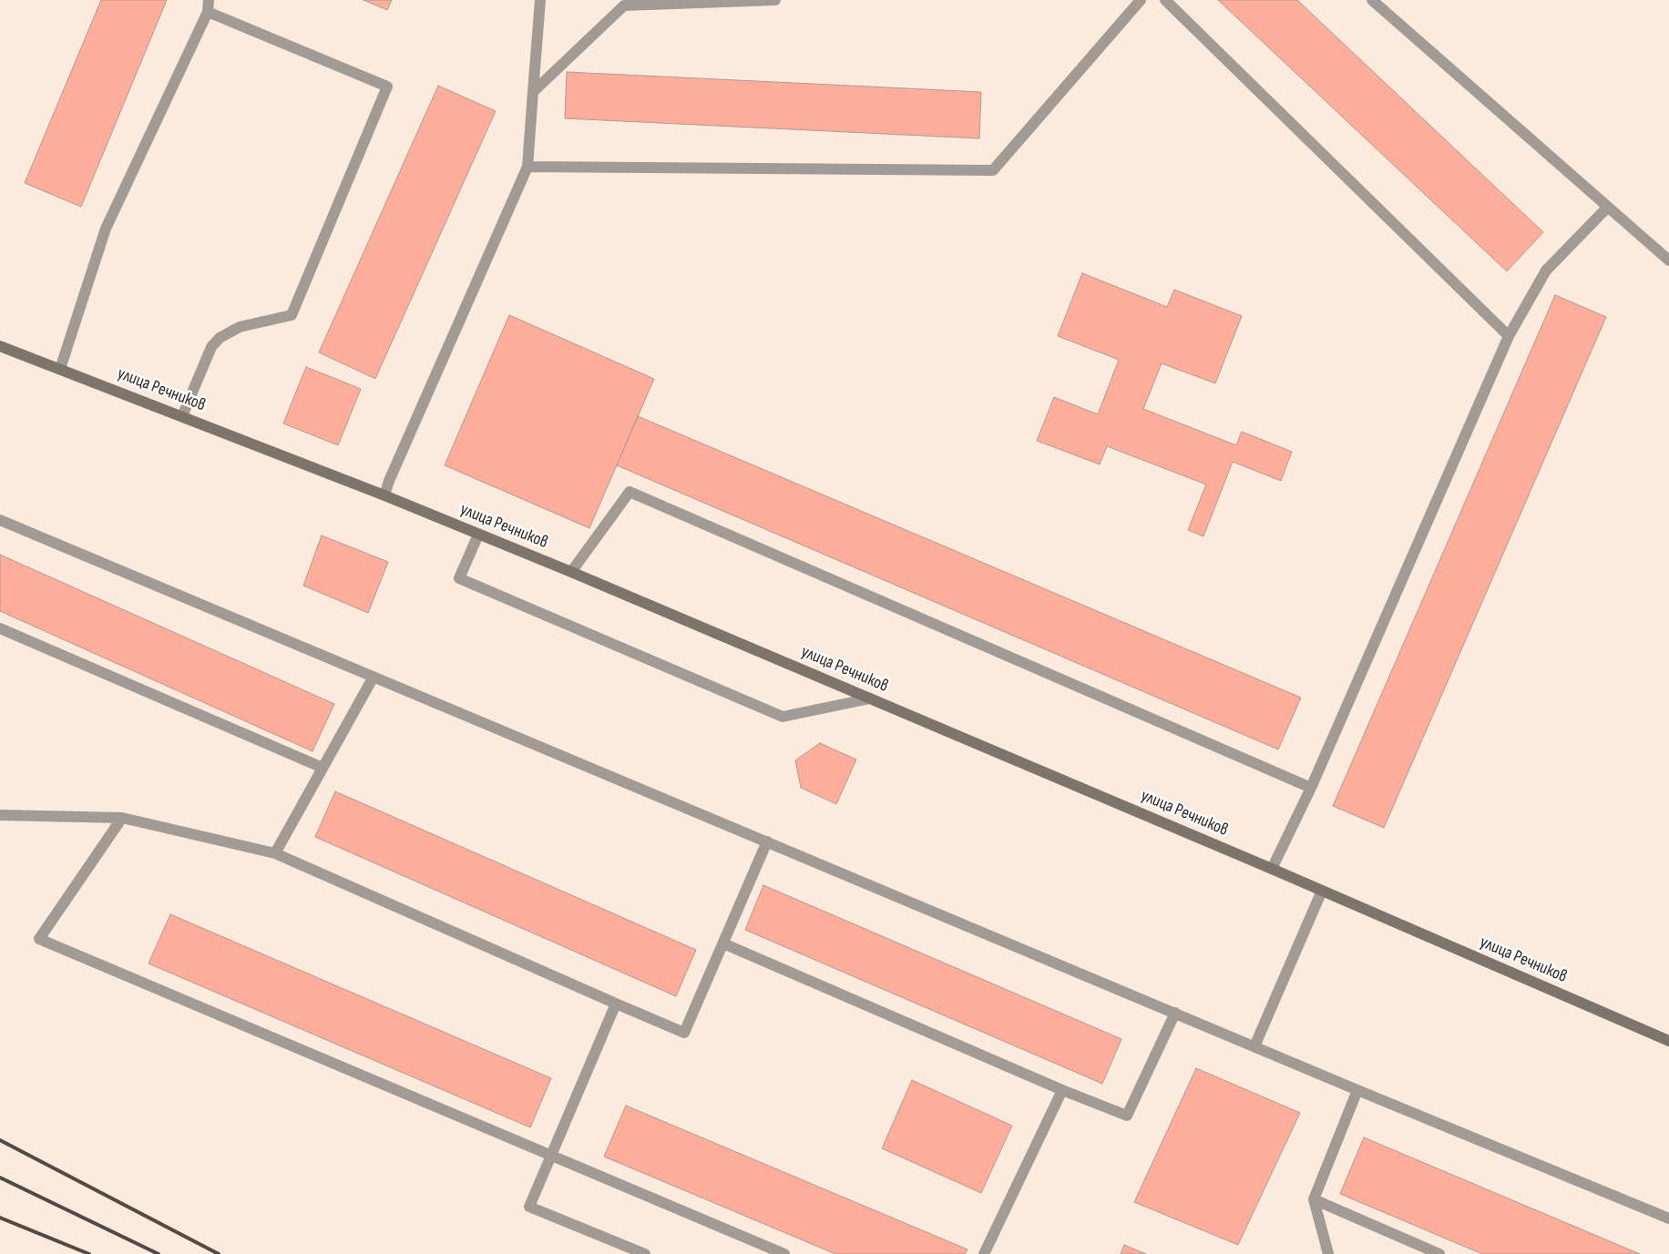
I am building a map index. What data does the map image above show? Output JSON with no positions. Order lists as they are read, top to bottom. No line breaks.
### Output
{"streets":{"street":["улица Речников"]}}
